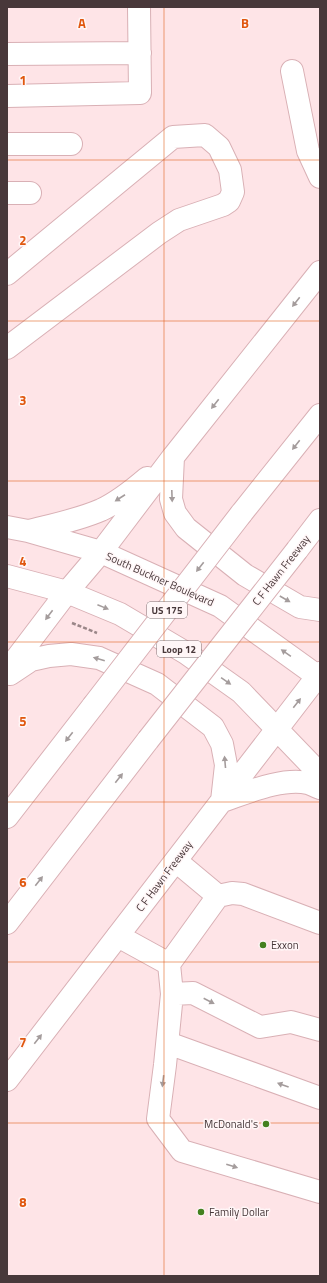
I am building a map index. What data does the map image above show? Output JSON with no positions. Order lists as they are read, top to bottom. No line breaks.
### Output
{"streets":{"main road":["C F Hawn Freeway","South Buckner Boulevard","US 175","Loop 12"]},"crossings":[["C F Hawn Freeway","South Buckner Boulevard"],["C F Hawn Freeway","Loop 12"]],"places":["Exxon","McDonald's","Family Dollar"],"grid":{"columns":["A","B"],"rows":["1","2","3","4","5","6","7","8"]}}
